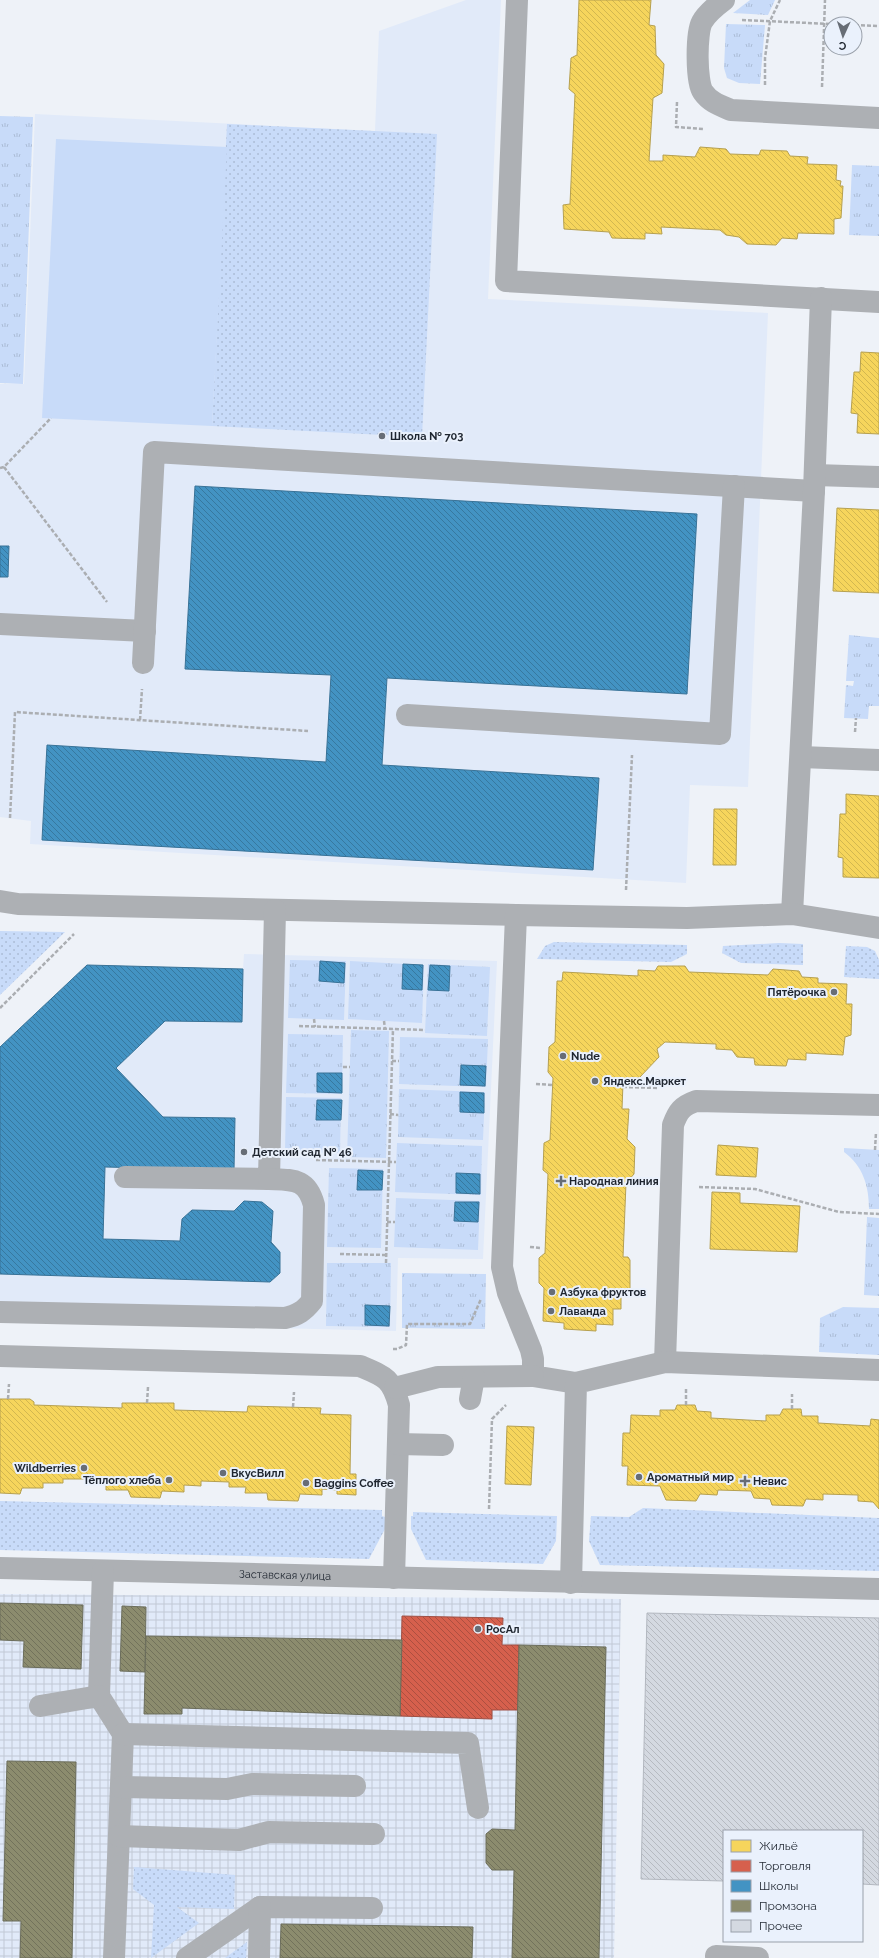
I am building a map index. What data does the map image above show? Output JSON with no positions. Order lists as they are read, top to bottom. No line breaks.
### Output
{"streets":{"street":["Заставская улица"]},"places":{"other":["Школа № 703","Пятёрочка","Nude","Яндекс.Маркет","Детский сад № 46","Азбука фруктов","Лаванда","Wildberries","ВкусВилл","Ароматный мир","Тёплого хлеба","Baggins Coffee","РосАл"],"health":["Народная линия","Невис"]},"legend":["Жильё","Торговля","Школы","Промзона","Прочее"],"north":"bottom"}
